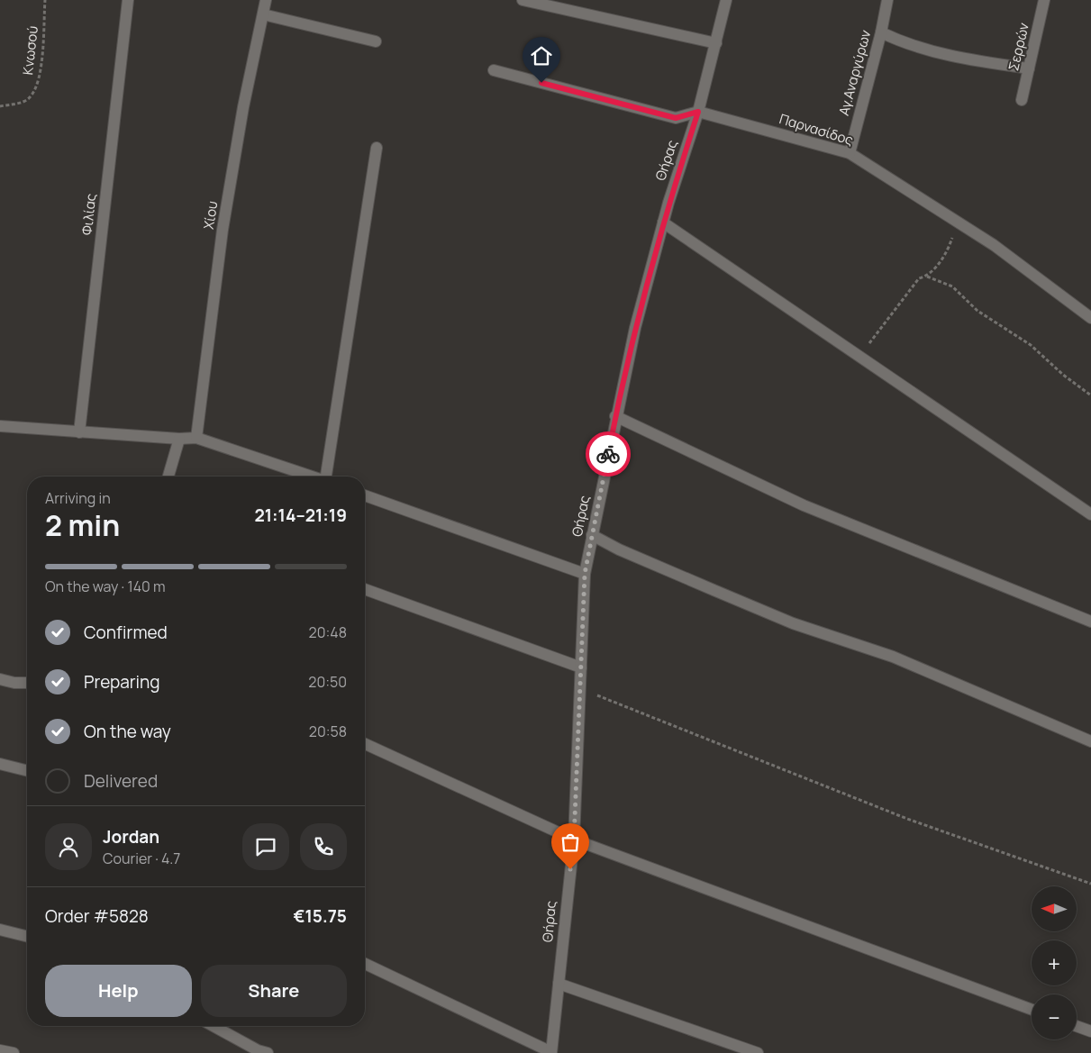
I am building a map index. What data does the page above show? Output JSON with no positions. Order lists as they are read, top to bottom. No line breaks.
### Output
{"streets":{"street":["Σερρών","Αγ.Αναργύρων","Παρνασίδος","Θήρας","Φιλίας","Χίου"],"path":["Κνωσού"]},"crossings":[["Αγ.Αναργύρων","Παρνασίδος"],["Παρνασίδος","Θήρας"]],"north":"left","page":{"heading":["2 min","Arriving in","21:14–21:19"],"panel":["Jordan","Courier · 4.7","Order #5828","€15.75"],"bar":"On the way · 140 m","list":[["Confirmed","20:48"],["Preparing","20:50"],["On the way","20:58"],"Delivered"],"map_buttons":["+","−"],"buttons":["Help","Share"]}}
